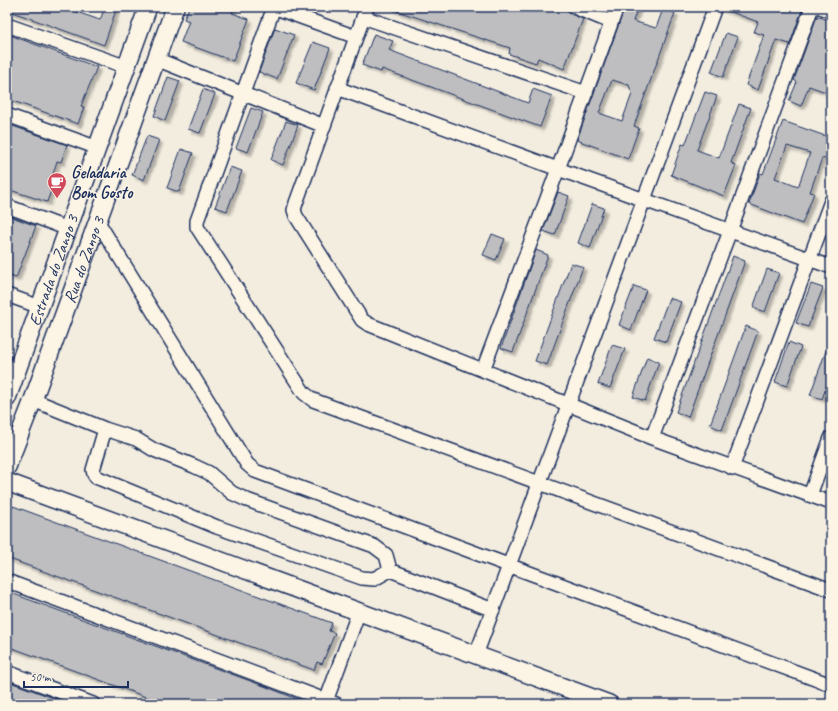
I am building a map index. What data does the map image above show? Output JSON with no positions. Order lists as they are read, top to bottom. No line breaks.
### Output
{"streets":{"street":["Rua do Zango 3","Estrada do Zango 3"]},"places":{"cafe":["Geladaria Bom Gosto"]},"scale_bar":"50 m"}
